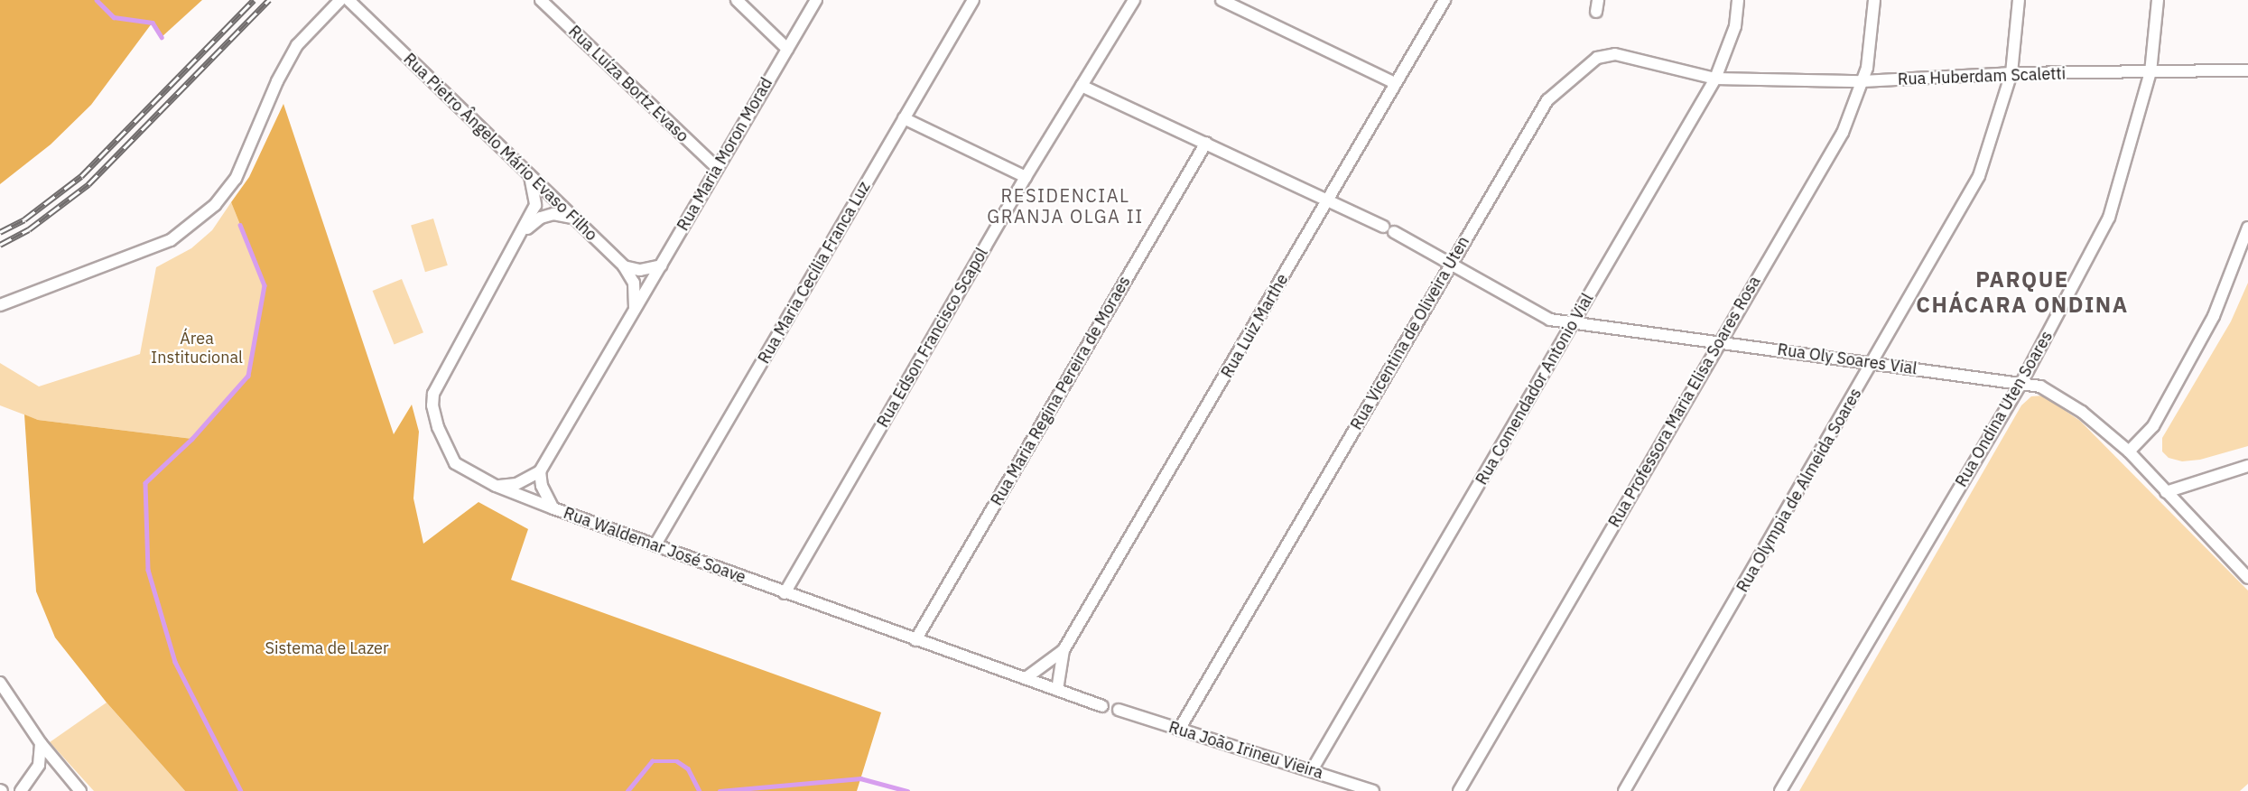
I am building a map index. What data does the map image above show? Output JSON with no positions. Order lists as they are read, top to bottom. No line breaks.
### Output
{"streets":{"street":["Rua Huberdam Scaletti","Rua Luíza Bortz Evaso","Rua Pietro Ângelo Mário Evaso Filho","Rua Maria Moron Morad","Rua Maria Cecília Franca Luz","Rua Luiz Marthe","Rua Vicentina de Oliveira Uten","Rua Edson Francisco Scapol","Rua Oly Soares Vial","Rua Comendador Antonio Vial","Rua Maria Regina Pereira de Moraes","Rua Professora Maria Elisa Soares Rosa","Rua Ondina Uten Soares","Rua Olympia de Almeida Soares","Rua Waldemar José Soave","Rua João Irineu Vieira"]},"crossings":[["Rua Huberdam Scaletti","Rua Vicentina de Oliveira Uten"],["Rua Huberdam Scaletti","Rua Comendador Antonio Vial"],["Rua Huberdam Scaletti","Rua Professora Maria Elisa Soares Rosa"],["Rua Huberdam Scaletti","Rua Ondina Uten Soares"],["Rua Huberdam Scaletti","Rua Olympia de Almeida Soares"],["Rua Luíza Bortz Evaso","Rua Maria Moron Morad"],["Rua Pietro Ângelo Mário Evaso Filho","Rua Waldemar José Soave"],["Rua Maria Cecília Franca Luz","Rua Waldemar José Soave"],["Rua Vicentina de Oliveira Uten","Rua Oly Soares Vial"],["Rua Vicentina de Oliveira Uten","Rua Comendador Antonio Vial"],["Rua Vicentina de Oliveira Uten","Rua João Irineu Vieira"],["Rua Edson Francisco Scapol","Rua Waldemar José Soave"],["Rua Oly Soares Vial","Rua Comendador Antonio Vial"],["Rua Oly Soares Vial","Rua Professora Maria Elisa Soares Rosa"],["Rua Oly Soares Vial","Rua Ondina Uten Soares"],["Rua Oly Soares Vial","Rua Olympia de Almeida Soares"],["Rua Comendador Antonio Vial","Rua João Irineu Vieira"],["Rua Maria Regina Pereira de Moraes","Rua Waldemar José Soave"]],"districts":["RESIDENCIAL GRANJA OLGA II","PARQUE CHÁCARA ONDINA"],"parks":["Área Institucional","Sistema de Lazer"]}
